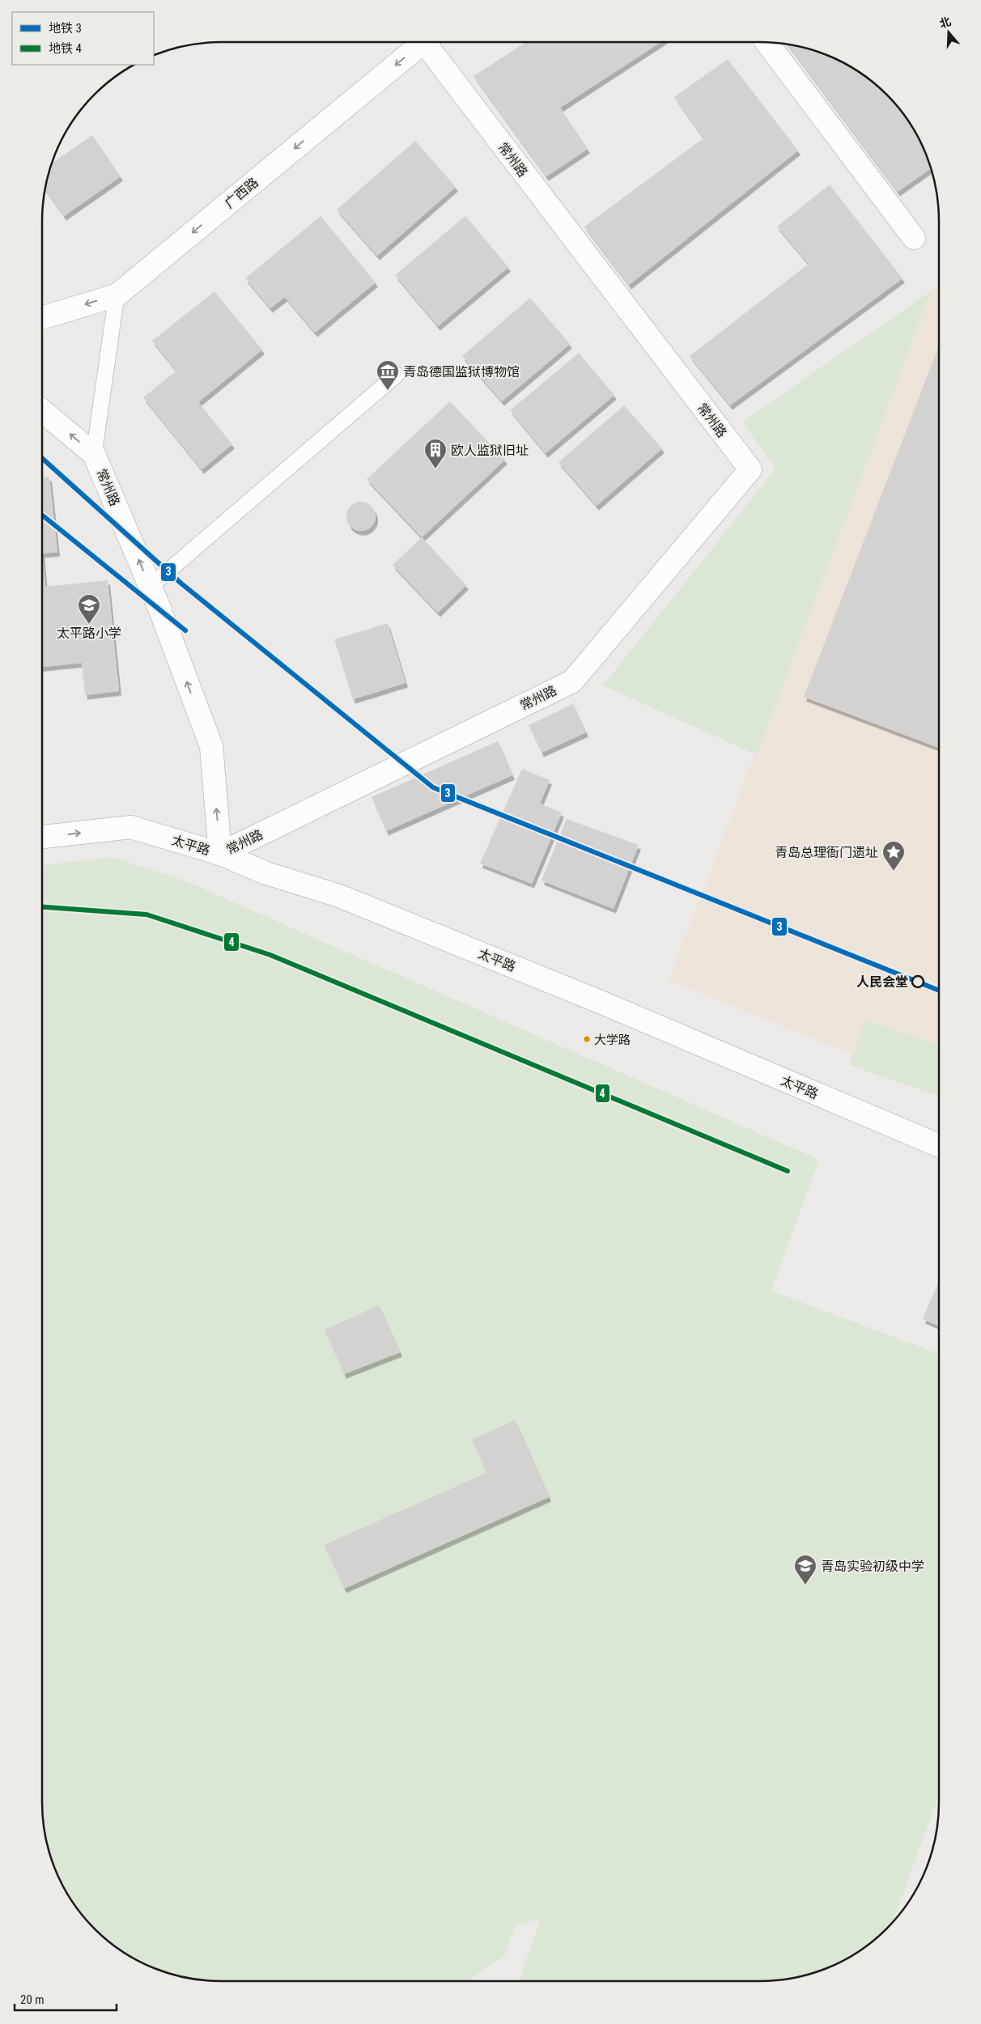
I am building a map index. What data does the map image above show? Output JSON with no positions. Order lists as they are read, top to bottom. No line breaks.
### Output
{"streets":{"main road":["常州路","广西路","太平路"]},"crossings":[["常州路","太平路"]],"one_way":["广西路"],"places":{"museum":["青岛德国监狱博物馆"],"building":["欧人监狱旧址"],"school or university":["太平路小学","青岛实验初级中学"],"place":["青岛总理衙门遗址"],"other":["人民会堂","大学路"]},"lines":["metro line 3","metro line 4"],"legend":["地铁 3","地铁 4"],"scale_bar":"20 m","north":"top"}
